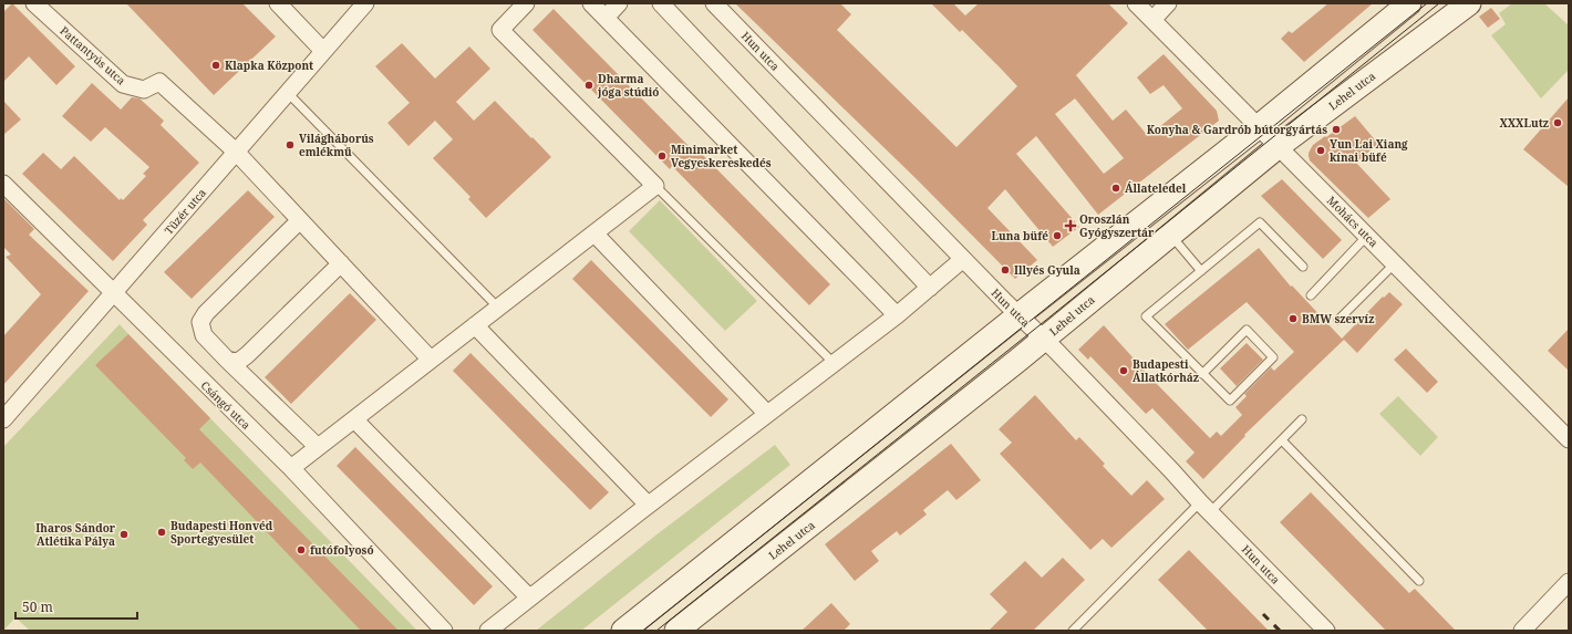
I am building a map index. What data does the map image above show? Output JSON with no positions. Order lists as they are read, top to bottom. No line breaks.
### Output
{"streets":{"main road":["Lehel utca"],"street":["Hun utca","Pattantyús utca","Tüzér utca","Mohács utca","Csángó utca"]},"crossings":[["Hun utca","Lehel utca"],["Pattantyús utca","Tüzér utca"],["Lehel utca","Mohács utca"],["Tüzér utca","Csángó utca"]],"places":{"other":["Klapka Központ","Dharma jóga stúdió","XXXLutz","Konyha & Gardrób bútorgyártás","Világháborús emlékmű","Yun Lai Xiang kínai büfé","Minimarket Vegyeskereskedés","Állateledel","Luna büfé","Illyés Gyula","BMW szervíz","Budapesti Állatkórház","Budapesti Honvéd Sportegyesület","Iharos Sándor Atlétika Pálya","futófolyosó"],"health":["Oroszlán Gyógyszertár"]},"scale_bar":"50 m"}
